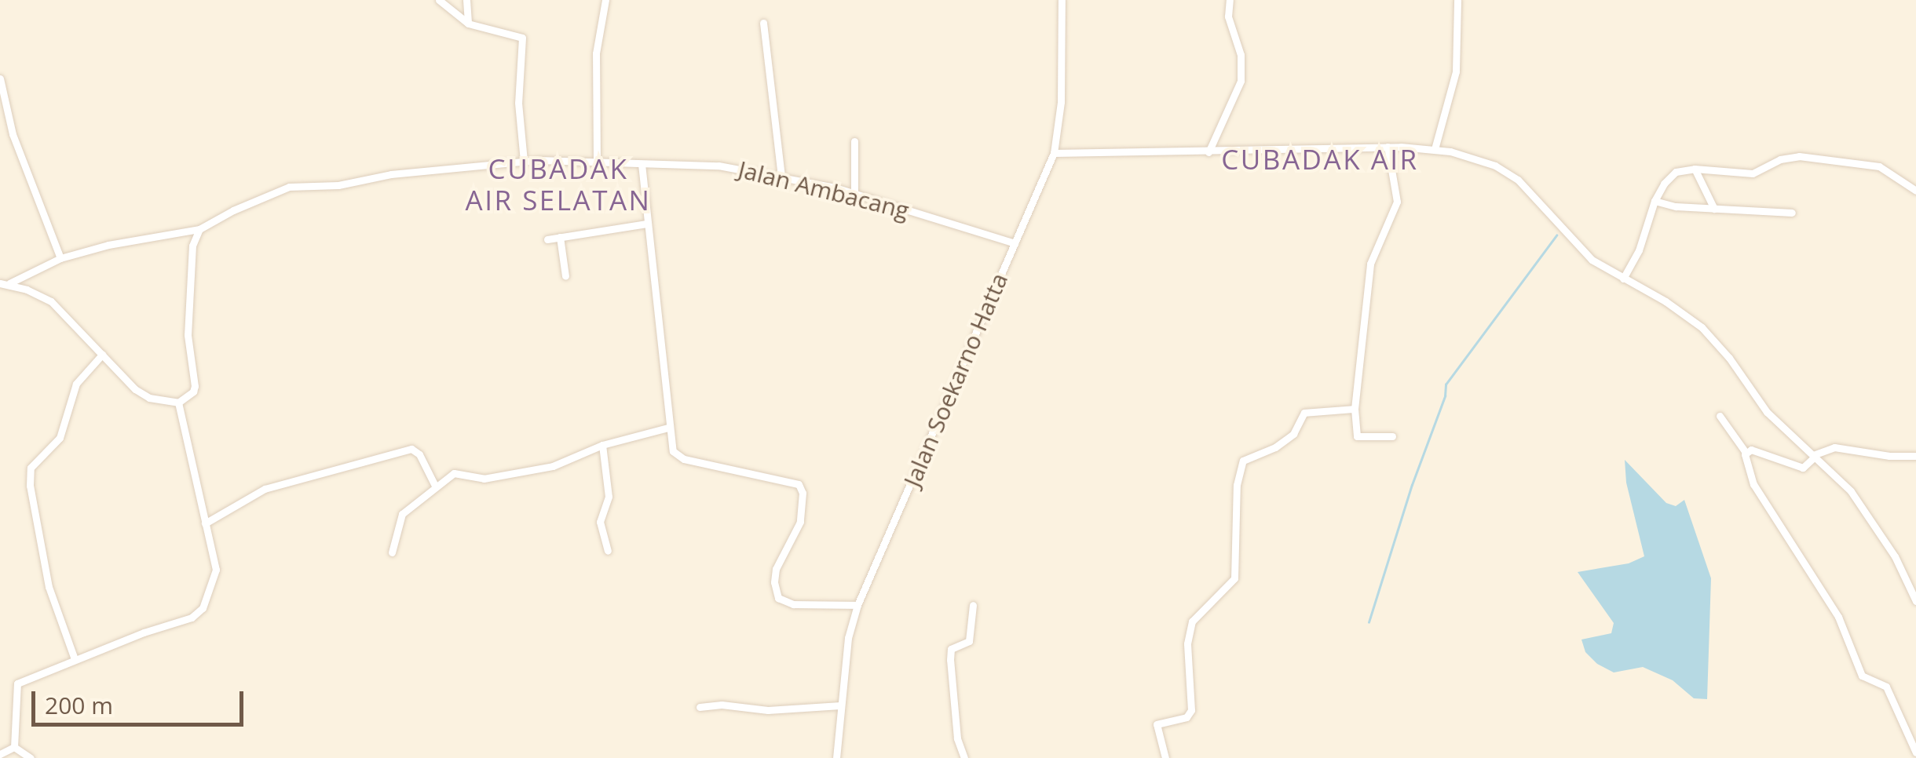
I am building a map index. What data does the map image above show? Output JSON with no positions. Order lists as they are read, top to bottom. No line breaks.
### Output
{"streets":{"street":["Jalan Ambacang","Jalan Soekarno Hatta"]},"crossings":[["Jalan Ambacang","Jalan Soekarno Hatta"]],"districts":["CUBADAK AIR","CUBADAK AIR SELATAN"],"scale_bar":"200 m"}
